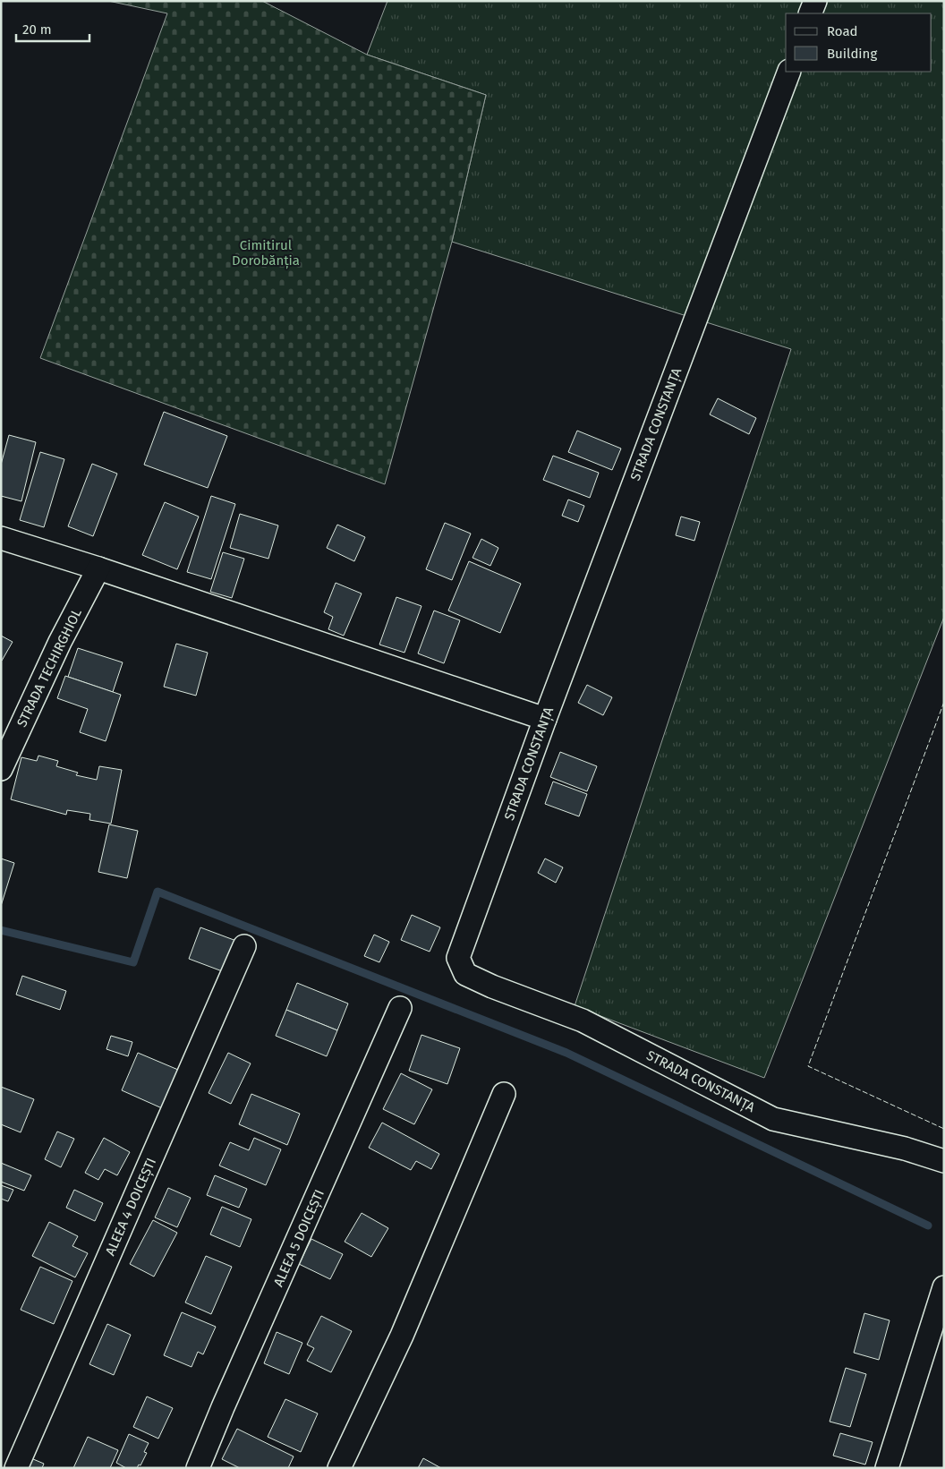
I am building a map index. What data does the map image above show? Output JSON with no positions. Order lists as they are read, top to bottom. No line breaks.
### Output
{"streets":{"street":["STRADA CONSTANȚA","STRADA TECHIRGHIOL","ALEEA 4 DOICEȘTI","ALEEA 5 DOICEȘTI"]},"parks":["Cimitirul Dorobănția"],"legend":["Road","Building"],"scale_bar":"20 m"}
